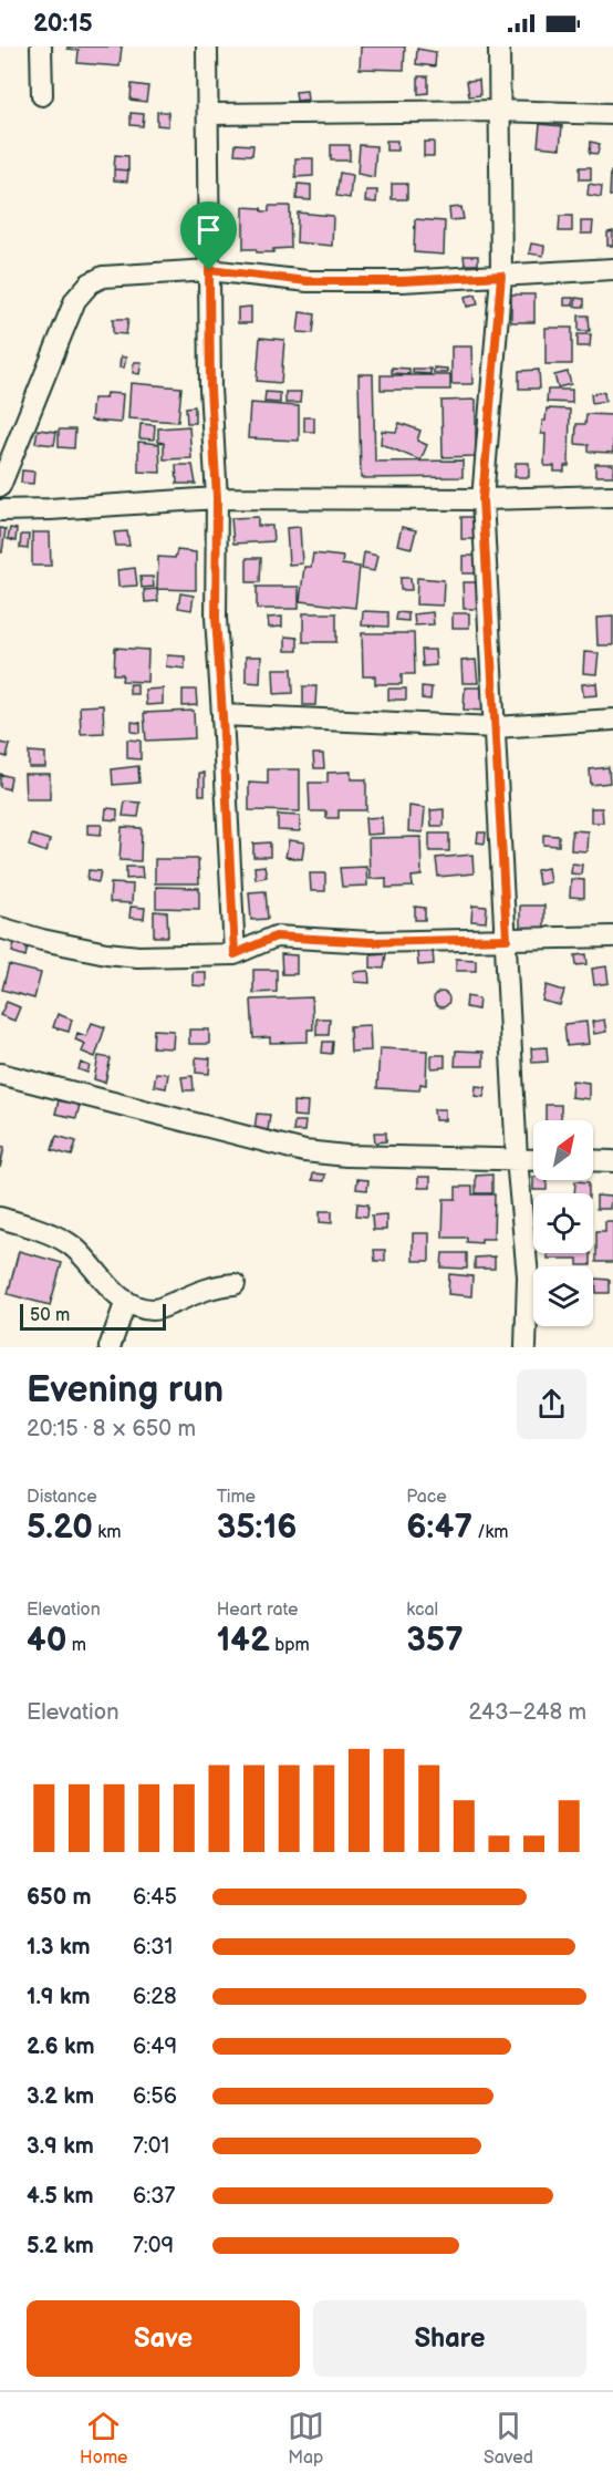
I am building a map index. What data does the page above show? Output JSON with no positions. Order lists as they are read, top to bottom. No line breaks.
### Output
{"scale_bar":"50 m","north":"top right","page":{"status":"20:15","scale":"50 m","heading":["Evening run","20:15 · 8 × 650 m"],"stats":[["Distance","5.20 km"],["Time","35:16"],["Pace","6:47 /km"],["Elevation","40 m"],["Heart rate","142 bpm"],["kcal","357"]],"chart":["Elevation","243–248 m"],"list":[{"name":"650 m","note":"6:45"},{"name":"1.3 km","note":"6:31"},{"name":"1.9 km","note":"6:28"},{"name":"2.6 km","note":"6:49"},{"name":"3.2 km","note":"6:56"},{"name":"3.9 km","note":"7:01"},{"name":"4.5 km","note":"6:37"},{"name":"5.2 km","note":"7:09"}],"buttons":["Save","Share"],"tabs":["Home","Map","Saved"]}}
